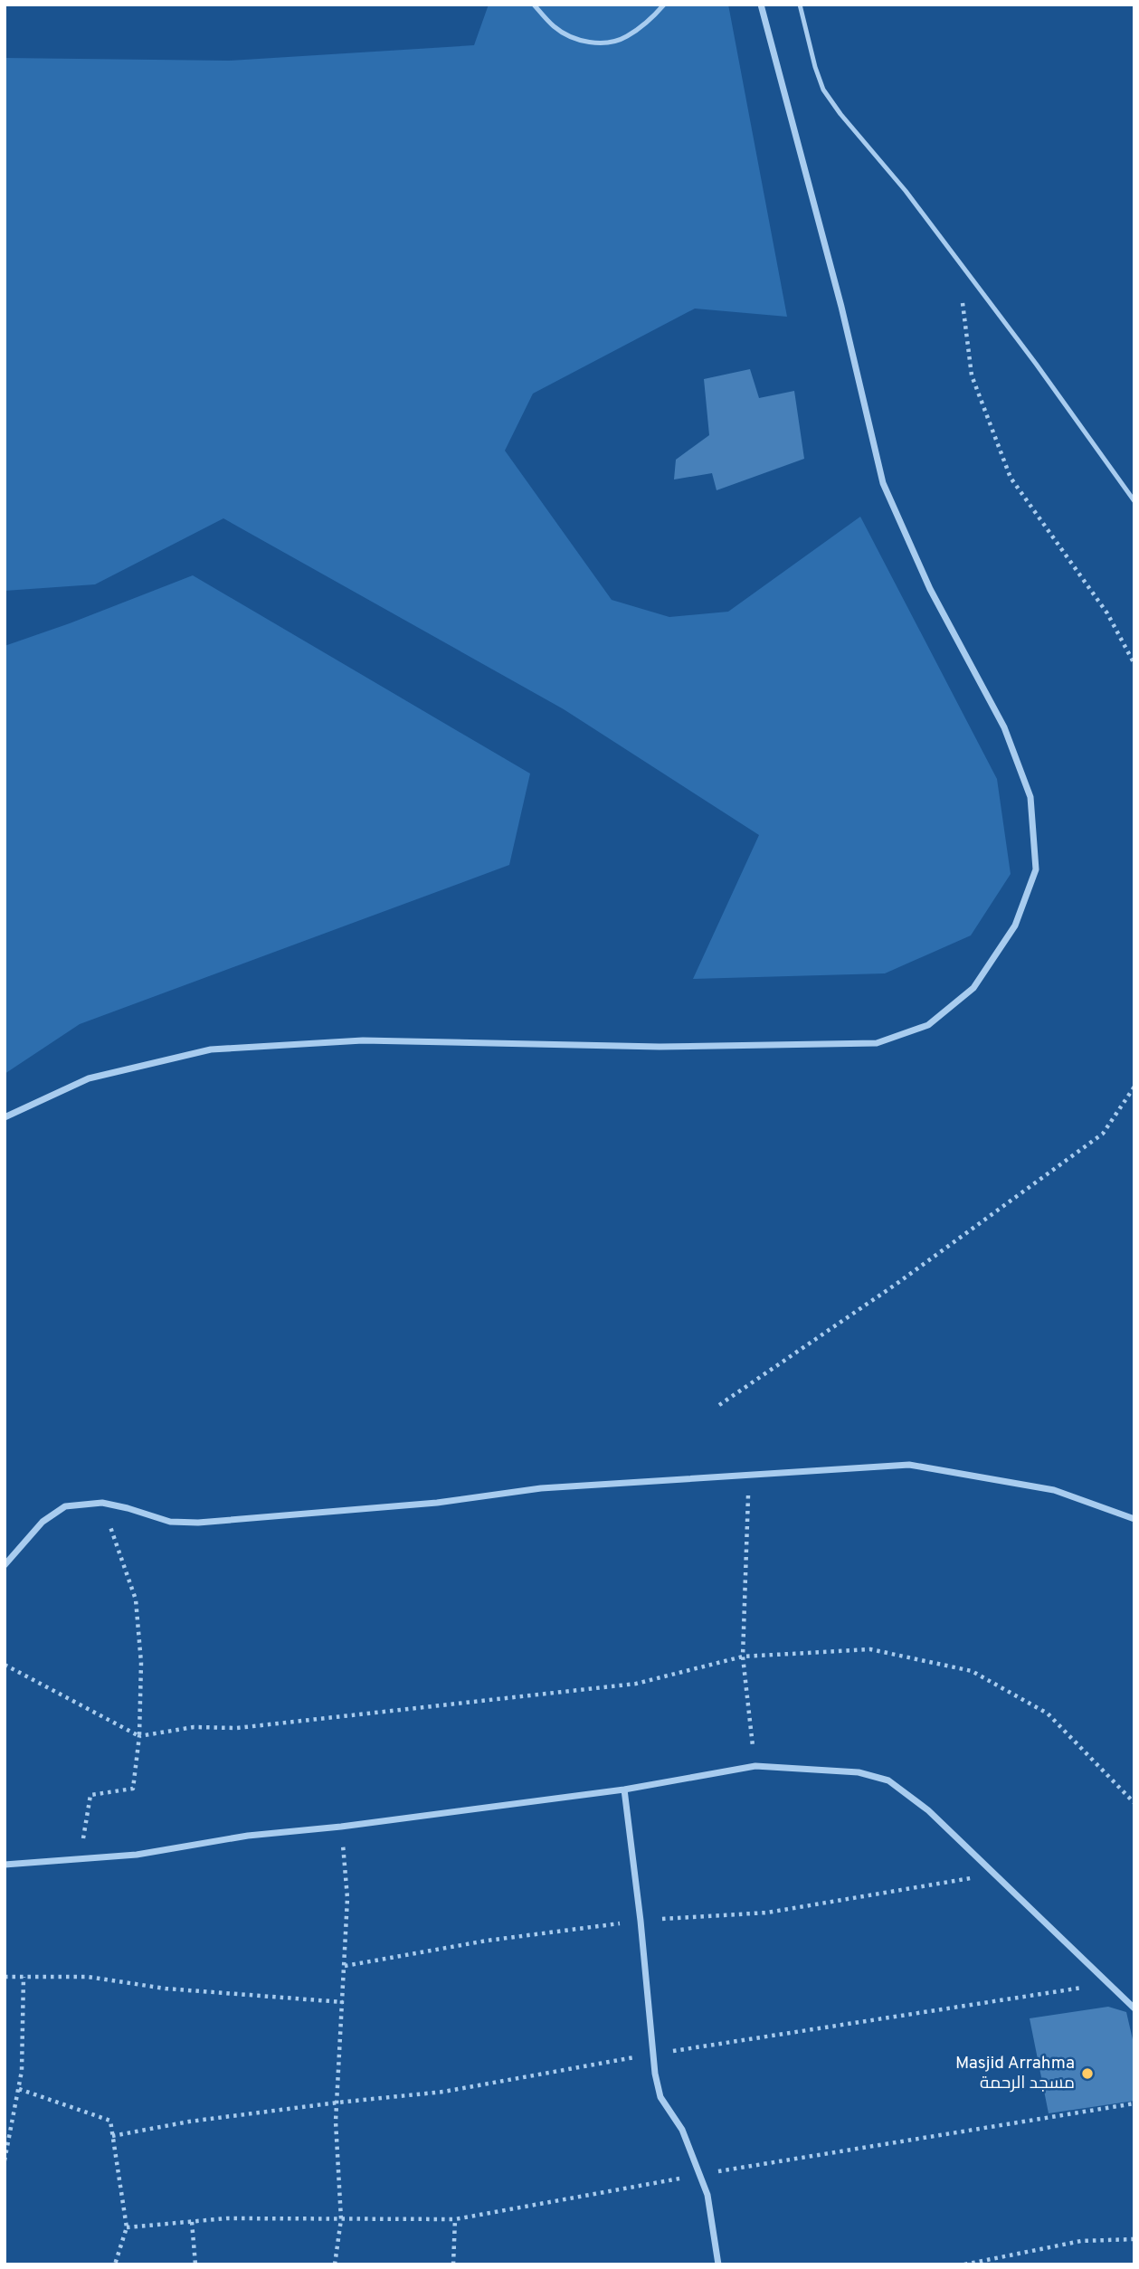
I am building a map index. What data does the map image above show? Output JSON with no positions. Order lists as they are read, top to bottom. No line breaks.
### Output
{"places":["Masjid Arrahma مسجد الرحمة"]}
